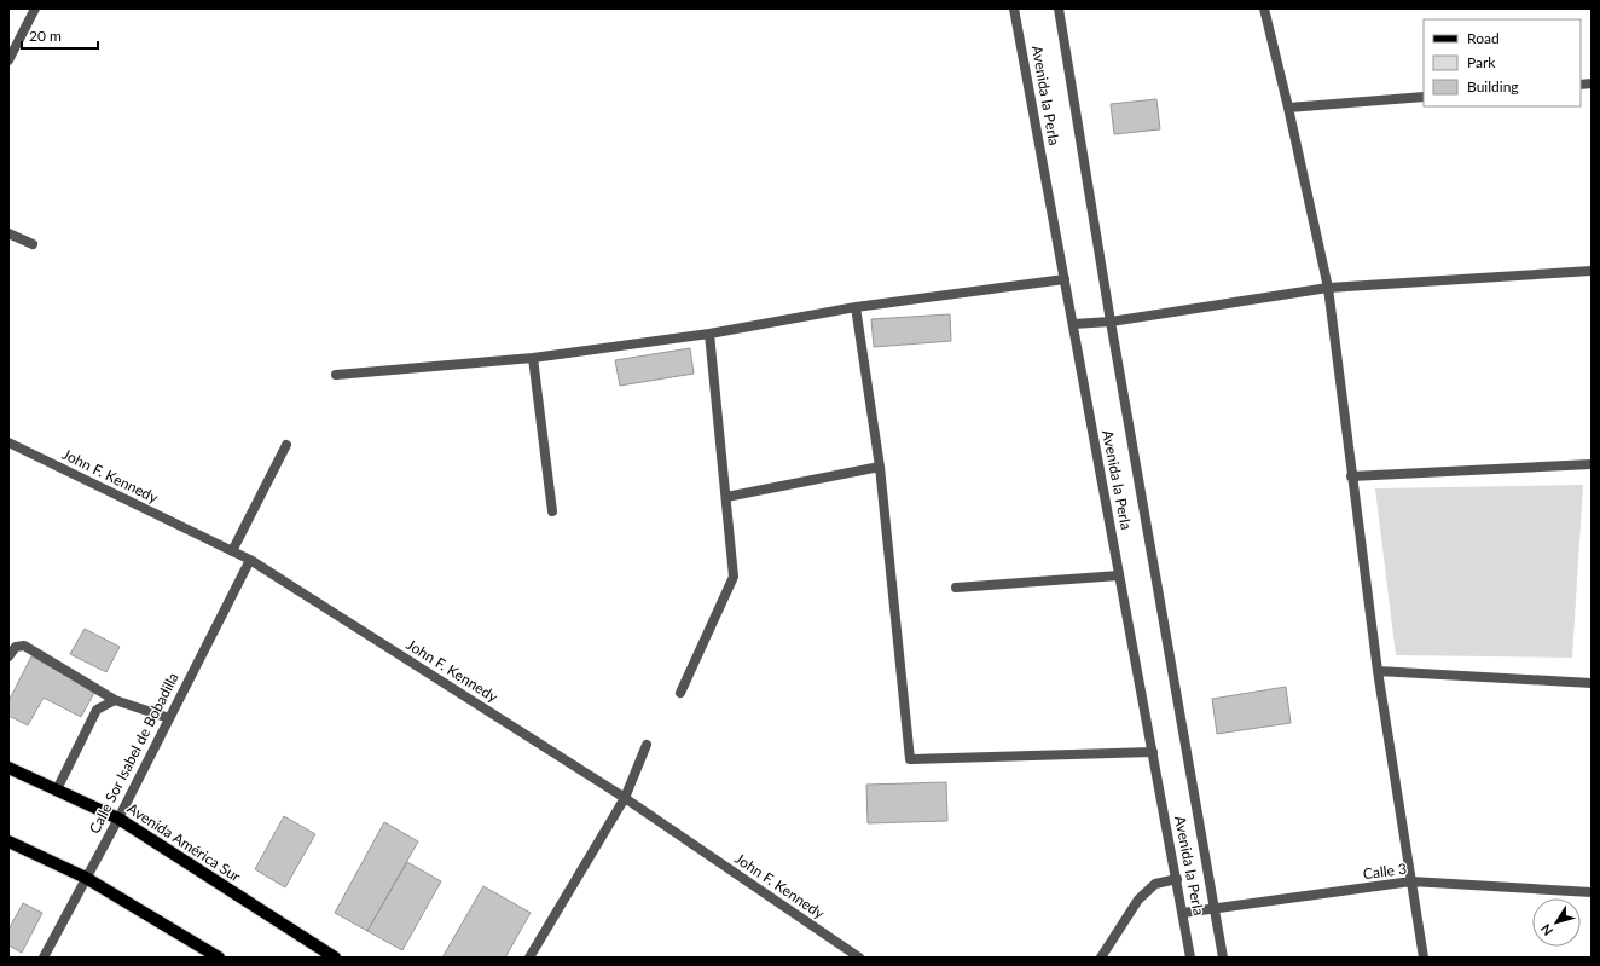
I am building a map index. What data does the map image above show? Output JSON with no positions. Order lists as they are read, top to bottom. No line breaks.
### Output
{"streets":{"main road":["Avenida América Sur"],"street":["Avenida la Perla","John F. Kennedy","Calle Sor Isabel de Bobadilla","Calle 3"]},"crossings":[["Avenida la Perla","Calle 3"],["John F. Kennedy","Calle Sor Isabel de Bobadilla"],["Calle Sor Isabel de Bobadilla","Avenida América Sur"]],"legend":["Road","Park","Building"],"scale_bar":"20 m","north":"bottom left"}
